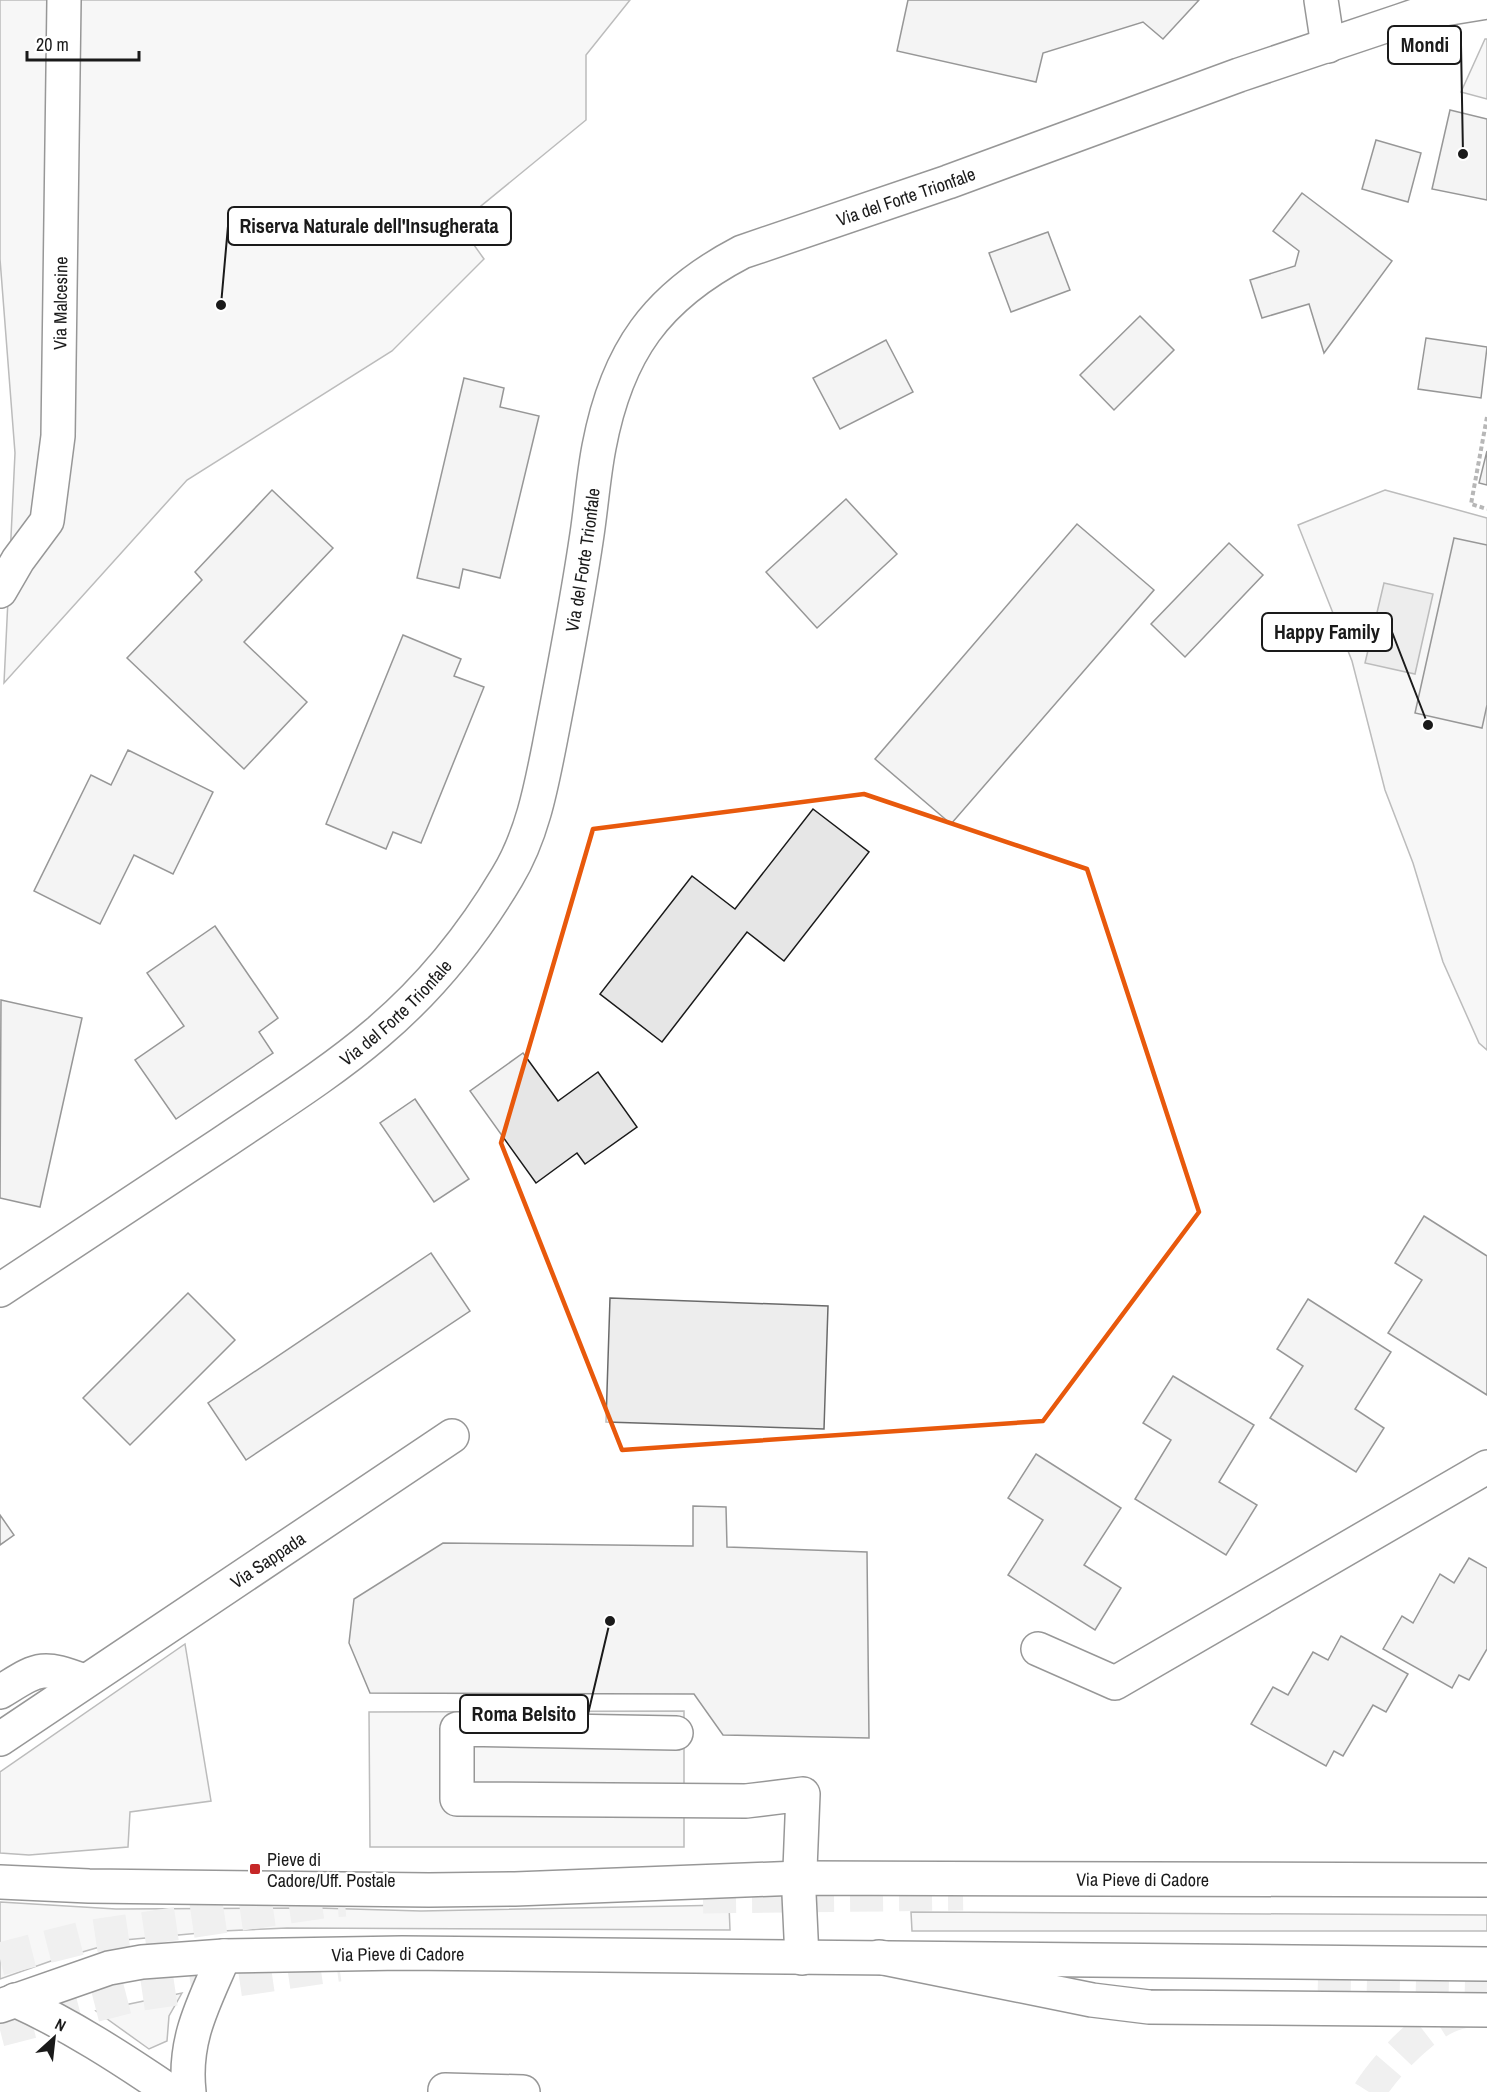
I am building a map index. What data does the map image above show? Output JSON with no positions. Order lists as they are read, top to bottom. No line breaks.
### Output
{"streets":{"main road":["Via del Forte Trionfale","Via Malcesine","Via Sappada","Via Pieve di Cadore"]},"places":{"other":["Mondi","Riserva Naturale dell'Insugherata","Happy Family","Roma Belsito"],"transit":["Pieve di Cadore/Uff. Postale"]},"scale_bar":"20 m","north":"top right"}
